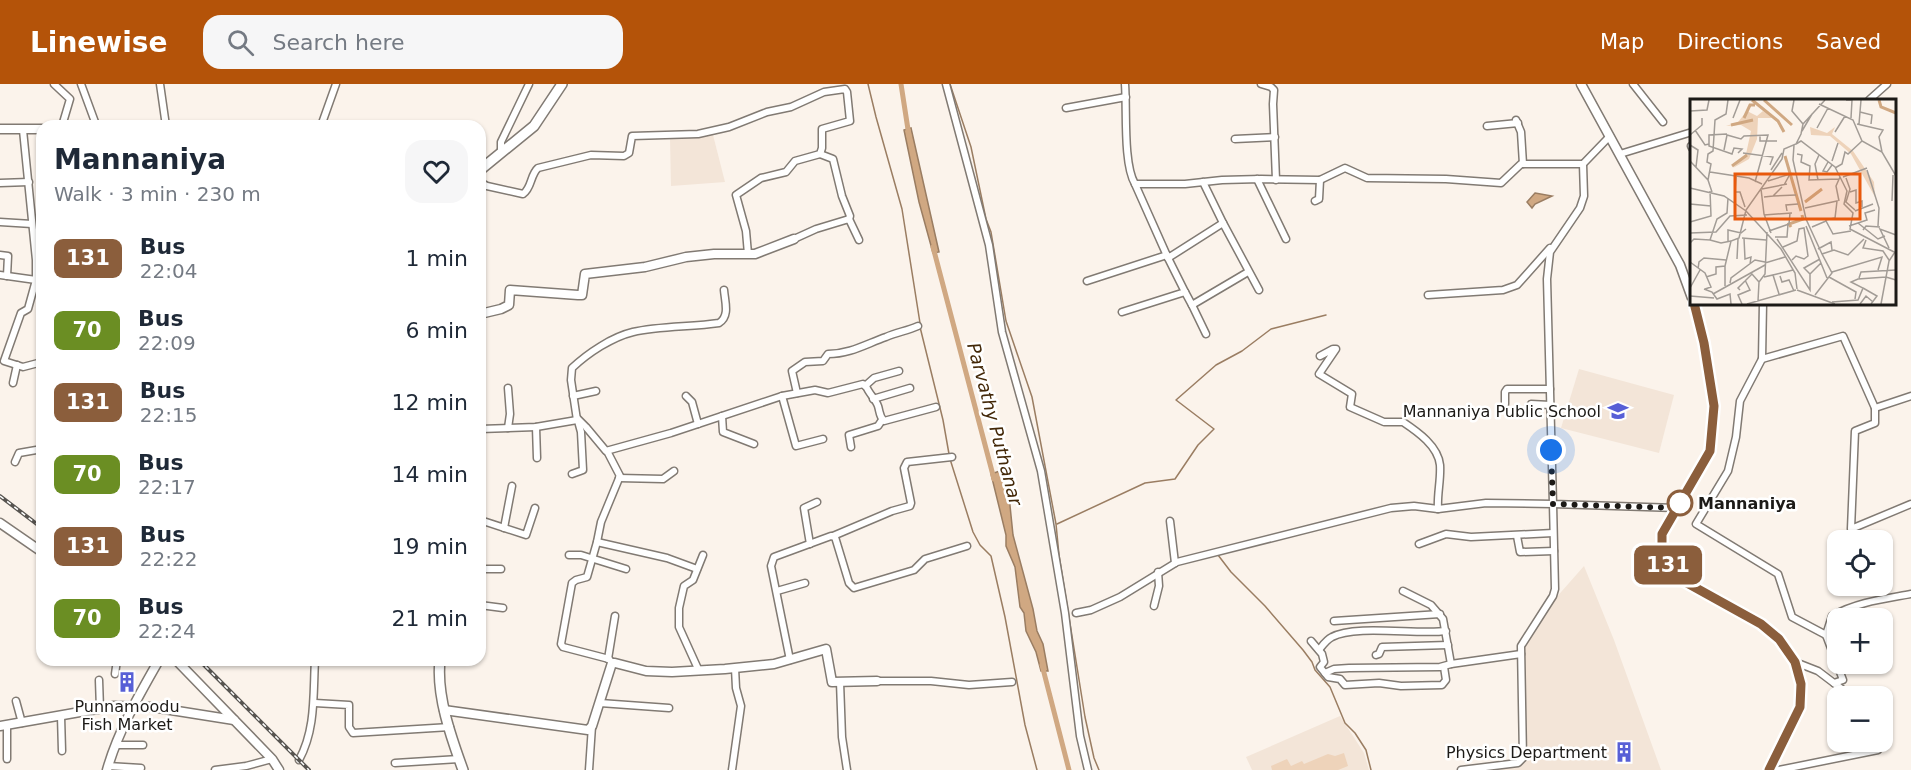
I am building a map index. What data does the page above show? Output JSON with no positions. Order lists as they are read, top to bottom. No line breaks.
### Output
{"water":["Parvathy Puthanar"],"places":{"school or university":["Mannaniya Public School"],"other":["Mannaniya"],"building":["Punnamoodu Fish Market","Physics Department"]},"lines":["bus line 131"],"page":{"header":"Linewise","search":"Search here","nav":["Map","Directions","Saved"],"on_map":"131","heading":["Mannaniya","Walk · 3 min · 230 m"],"list":[{"mark":"131","name":"Bus","note":"22:04","value":"1 min"},{"mark":"70","name":"Bus","note":"22:09","value":"6 min"},{"mark":"131","name":"Bus","note":"22:15","value":"12 min"},{"mark":"70","name":"Bus","note":"22:17","value":"14 min"},{"mark":"131","name":"Bus","note":"22:22","value":"19 min"},{"mark":"70","name":"Bus","note":"22:24","value":"21 min"}],"map_buttons":["+","−"]}}
